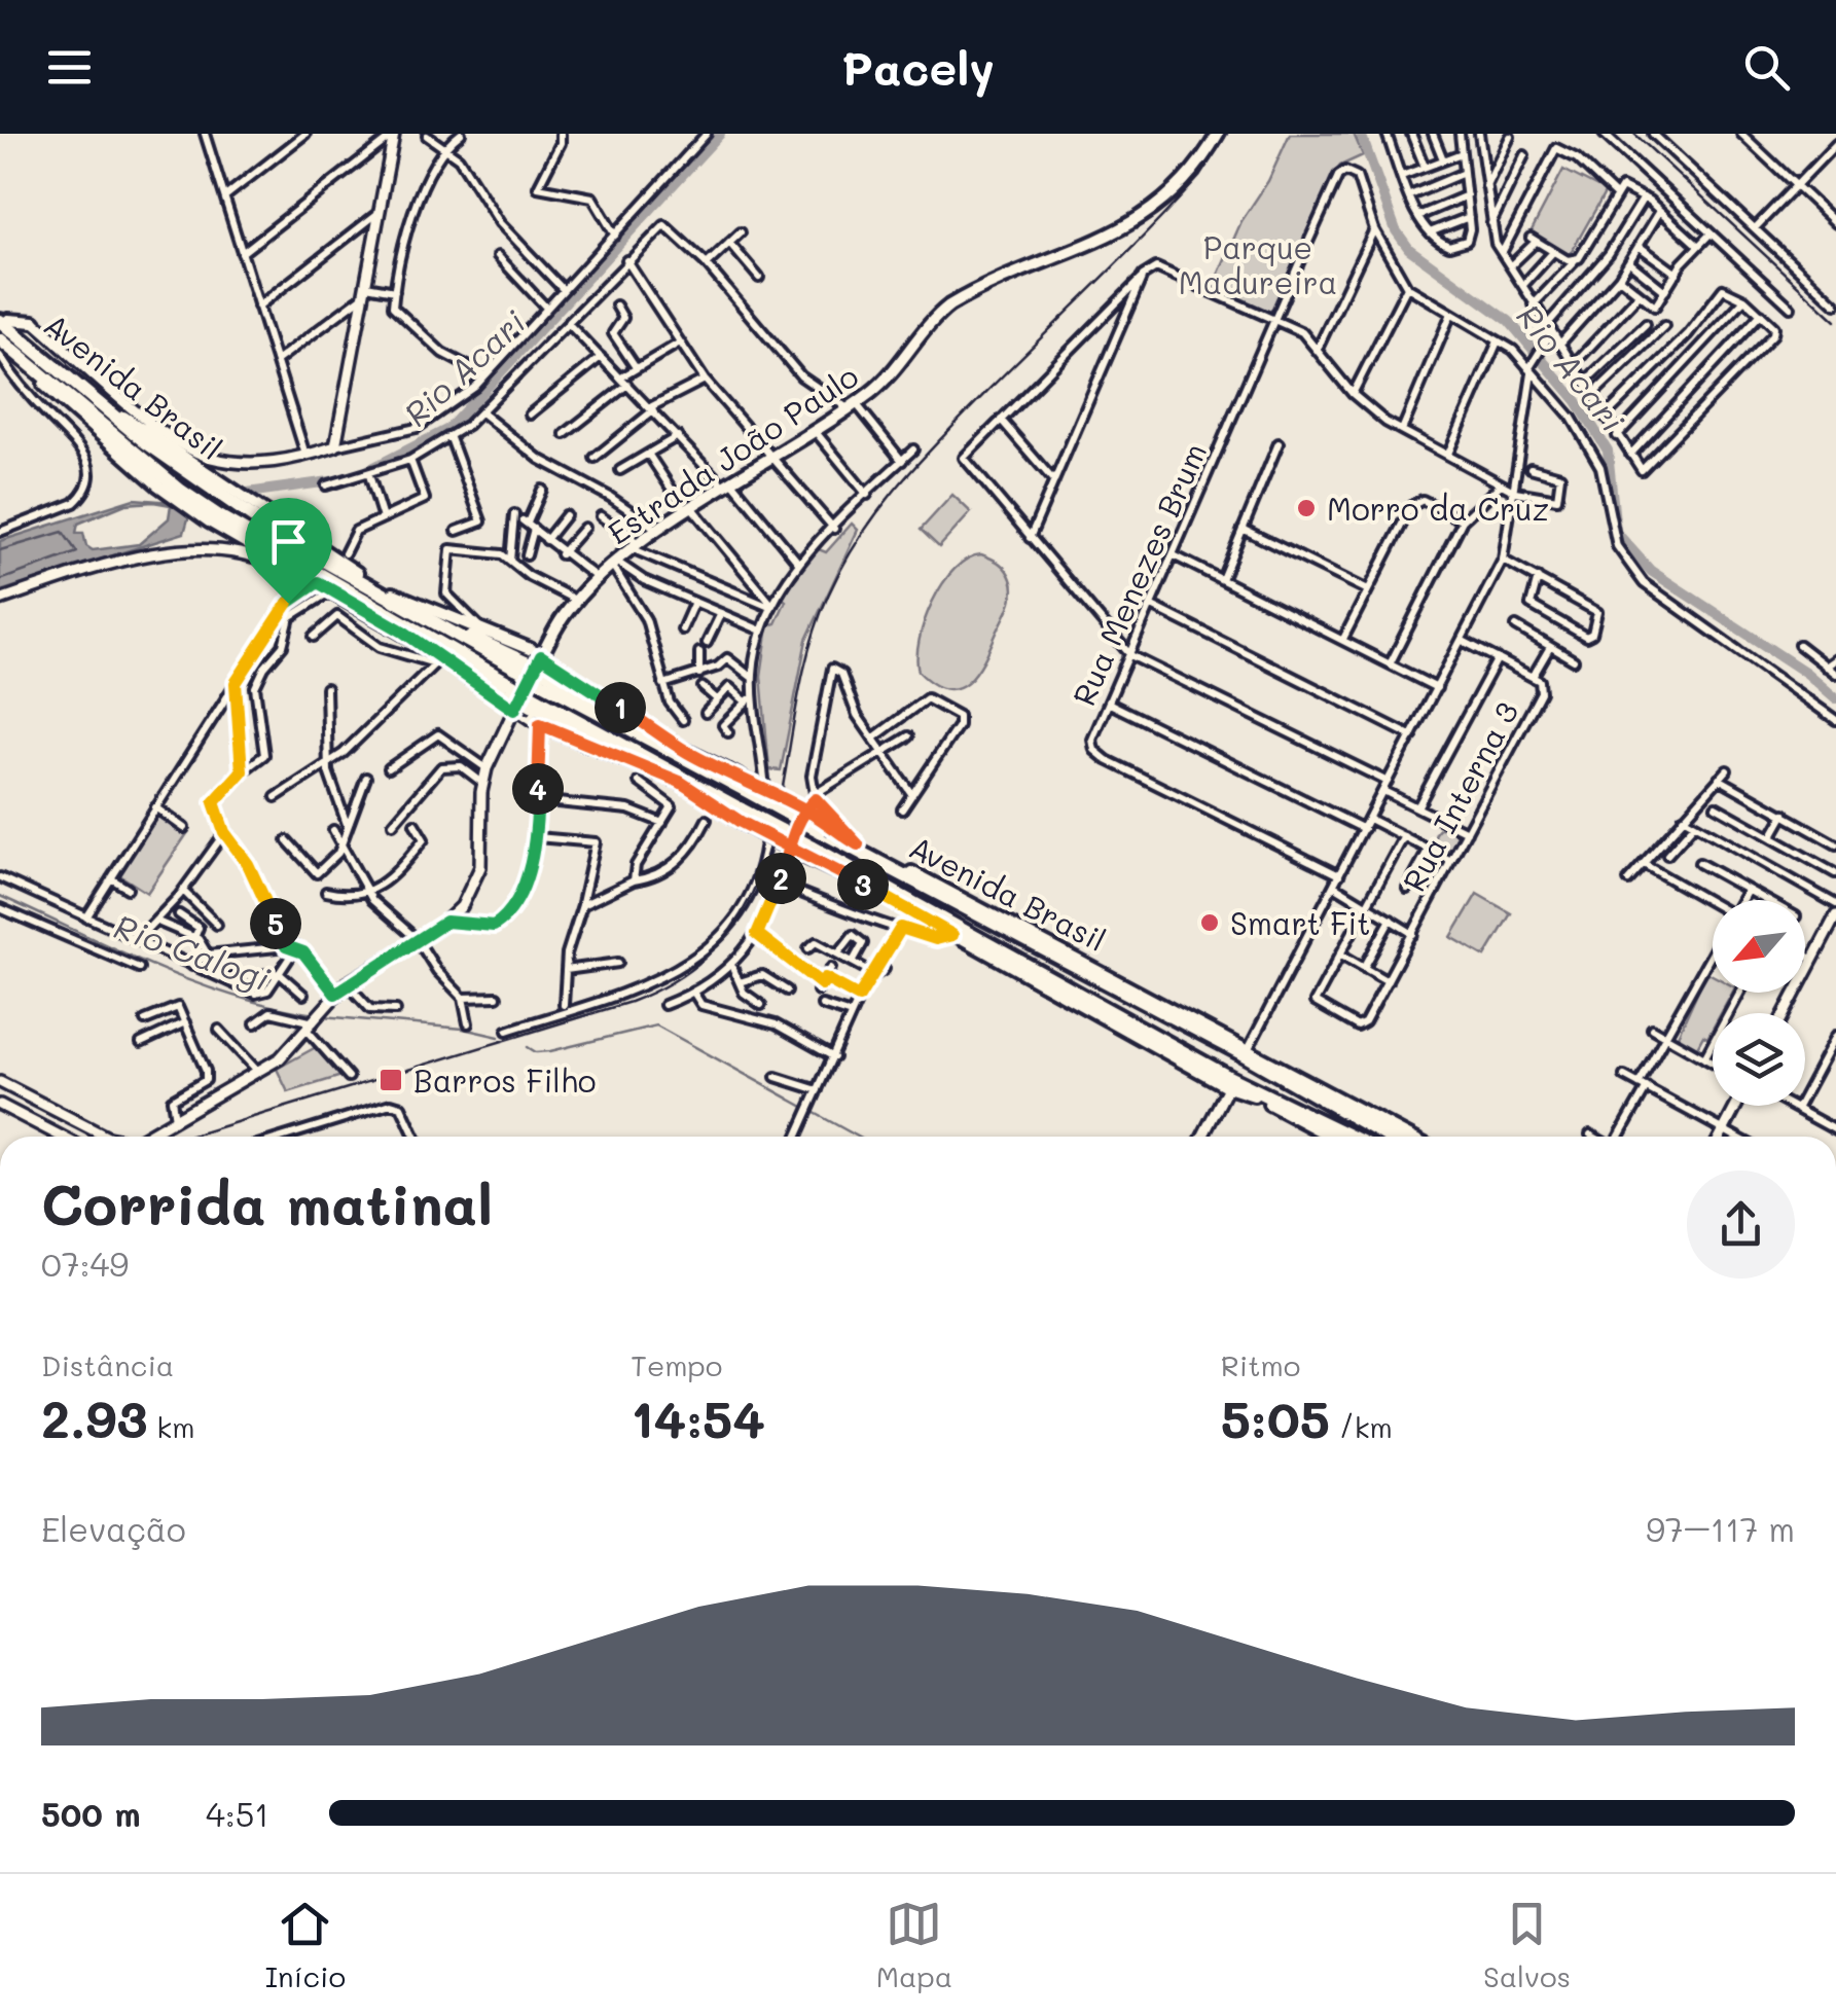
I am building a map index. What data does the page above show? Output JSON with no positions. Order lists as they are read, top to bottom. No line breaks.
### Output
{"streets":{"highway":["Avenida Brasil"],"main road":["Estrada João Paulo"],"street":["Rua Menezes Brum","Rua Interna 3"]},"water":["Rio Acari","Rio Calogi"],"parks":["Parque Madureira"],"places":{"other":["Morro da Cruz","Smart Fit"],"transit":["Barros Filho"]},"north":"bottom left","page":{"header":"Pacely","pins":["1","4","2","3","5"],"heading":["Corrida matinal","07:49"],"stats":[["Distância","2.93 km"],["Tempo","14:54"],["Ritmo","5:05 /km"]],"chart":["Elevação","97–117 m"],"list":[{"name":"500 m","note":"4:51"}],"tabs":["Início","Mapa","Salvos"]}}
